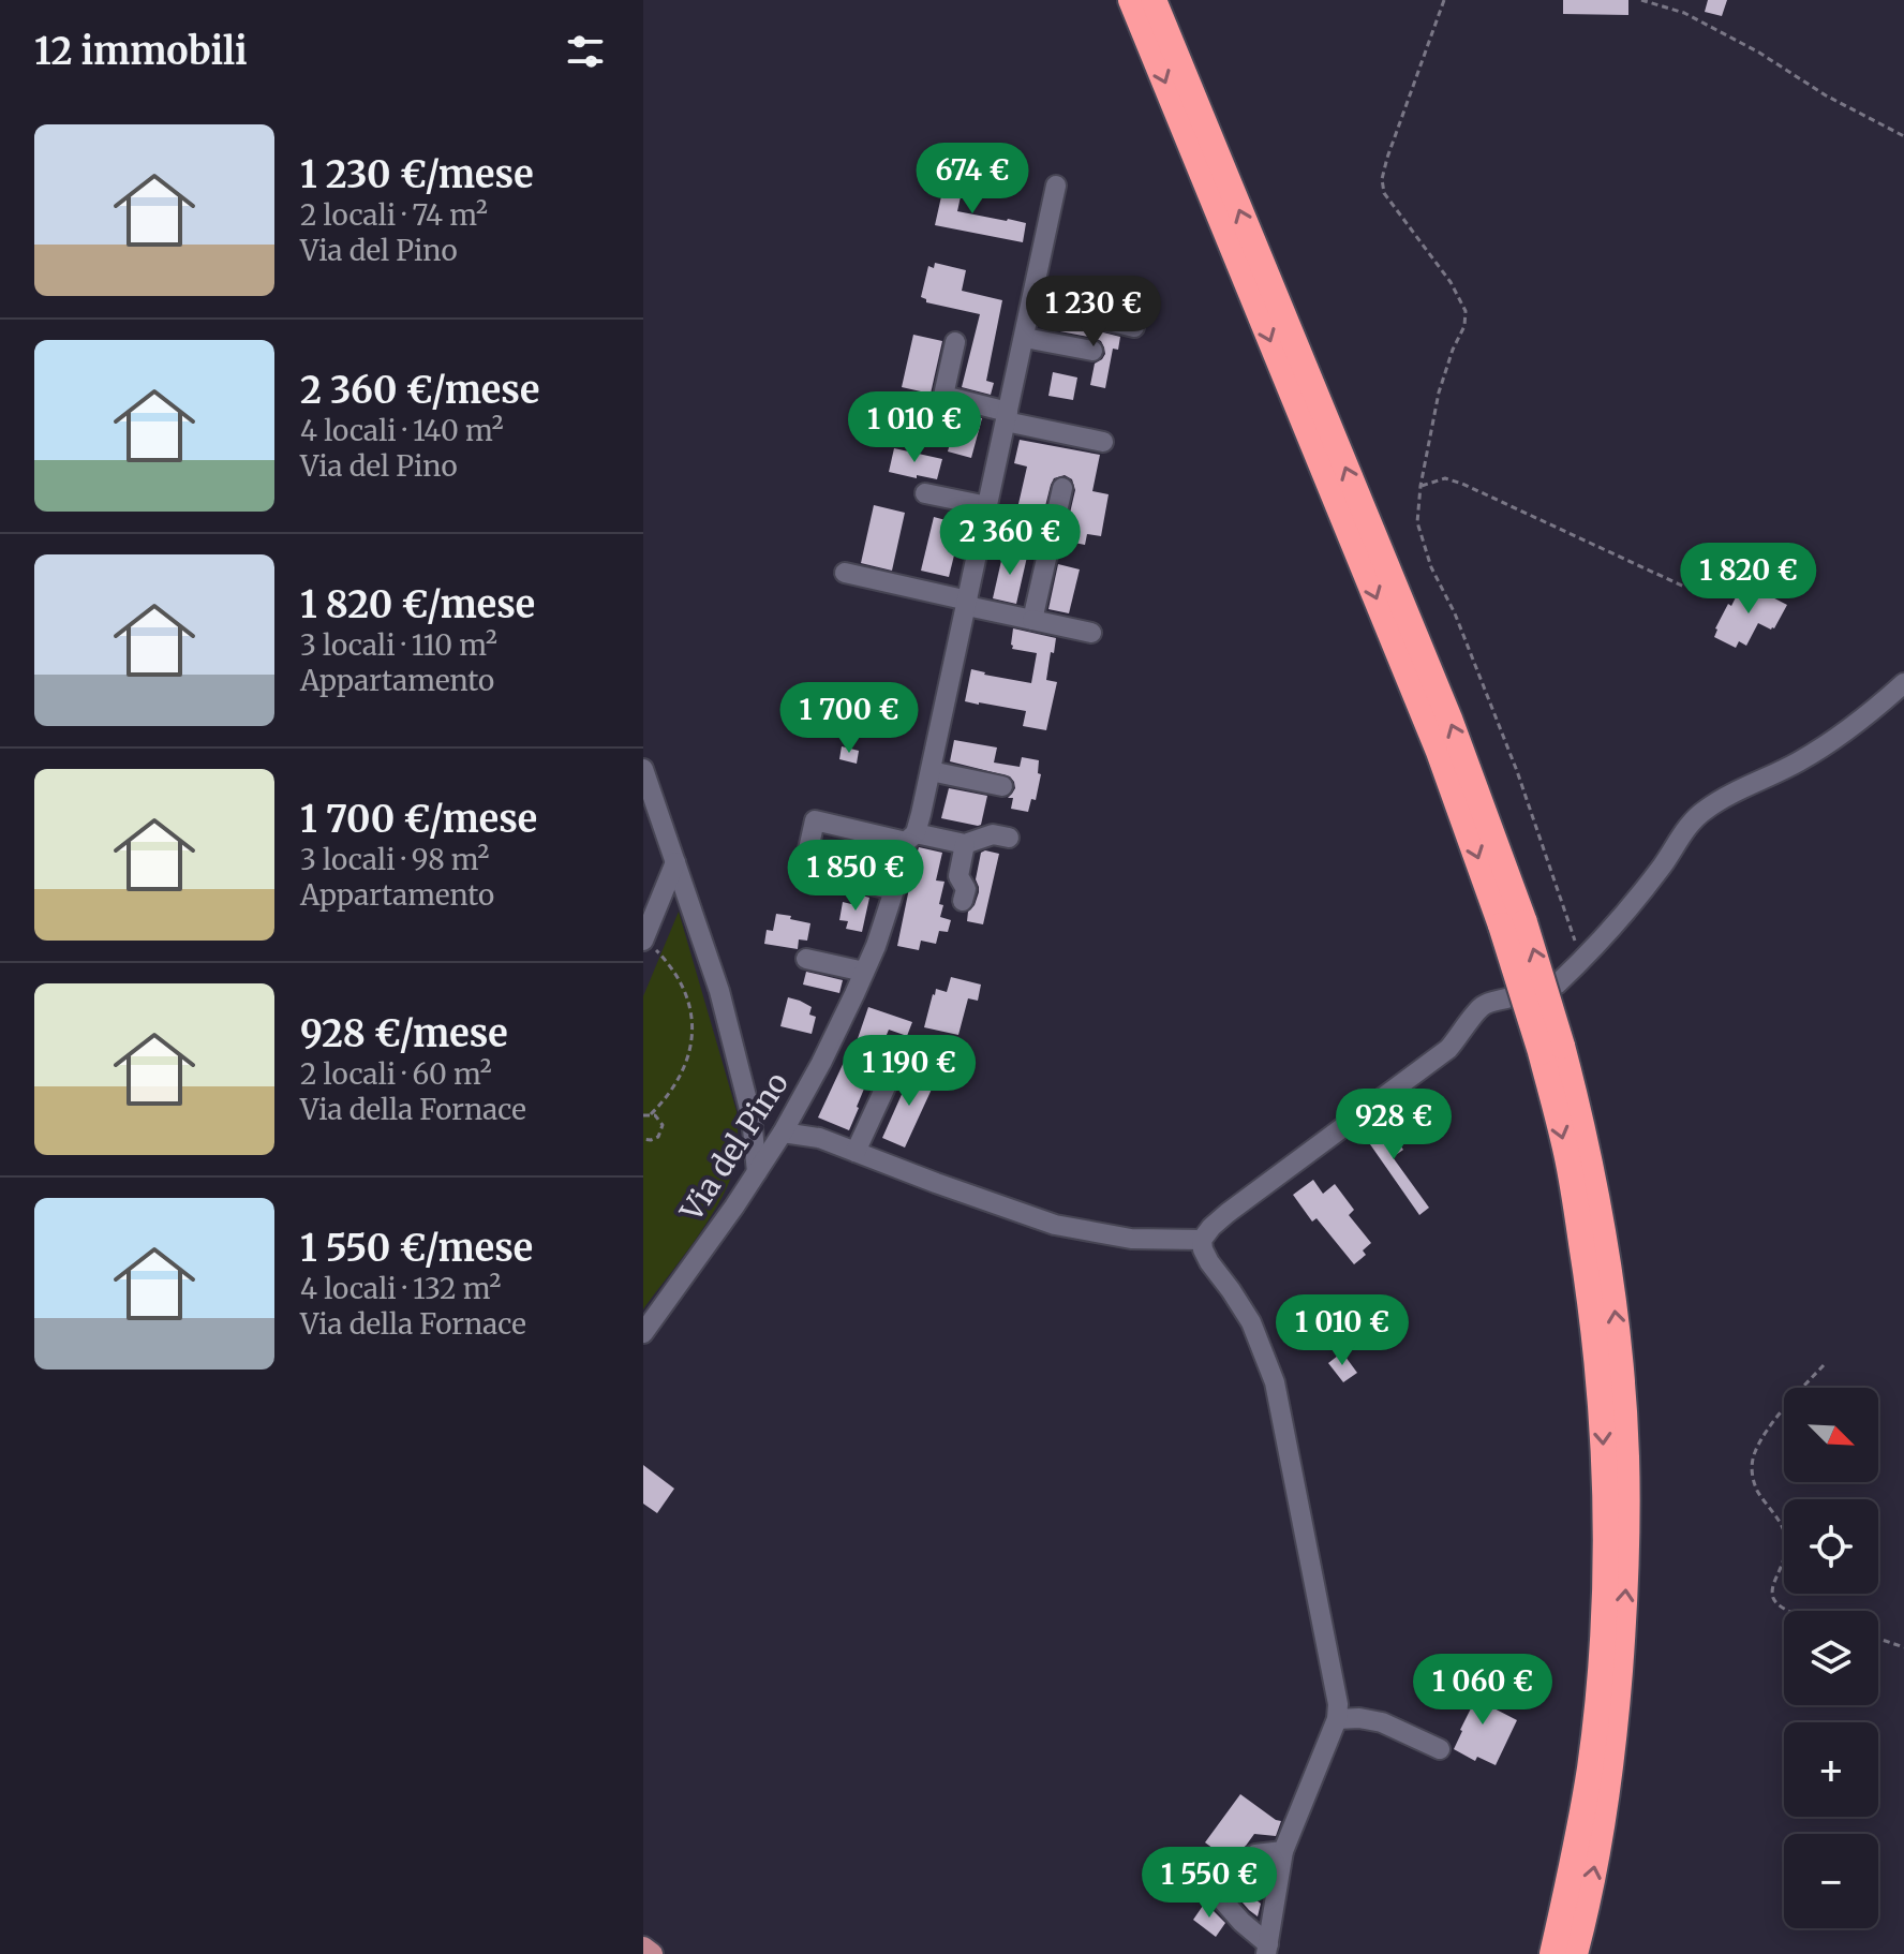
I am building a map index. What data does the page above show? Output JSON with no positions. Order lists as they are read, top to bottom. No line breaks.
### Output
{"streets":{"street":["Via del Pino"]},"north":"bottom right","page":{"heading":"12 immobili","list":[{"name":"1 230 €/mese","note":"2 locali · 74 m² · Via del Pino"},{"name":"2 360 €/mese","note":"4 locali · 140 m² · Via del Pino"},{"name":"1 820 €/mese","note":"3 locali · 110 m² · Appartamento"},{"name":"1 700 €/mese","note":"3 locali · 98 m² · Appartamento"},{"name":"928 €/mese","note":"2 locali · 60 m² · Via della Fornace"},{"name":"1 550 €/mese","note":"4 locali · 132 m² · Via della Fornace"}],"price":["674 €","1 230 €","1 010 €","2 360 €","1 820 €","1 700 €","1 850 €","1 190 €","928 €","1 010 €","1 060 €","1 550 €"],"map_buttons":["+","−"]}}
